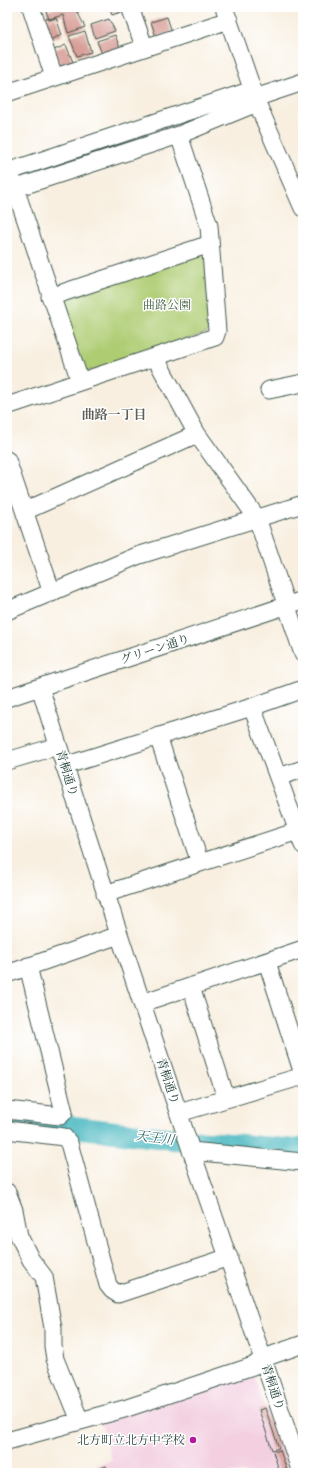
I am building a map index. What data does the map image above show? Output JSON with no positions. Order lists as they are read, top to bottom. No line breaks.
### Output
{"streets":{"street":["グリーン通り","青桐通り"]},"crossings":[["グリーン通り","青桐通り"]],"districts":["曲路一丁目"],"water":["天王川"],"parks":["曲路公園"],"places":["北方町立北方中学校"]}
